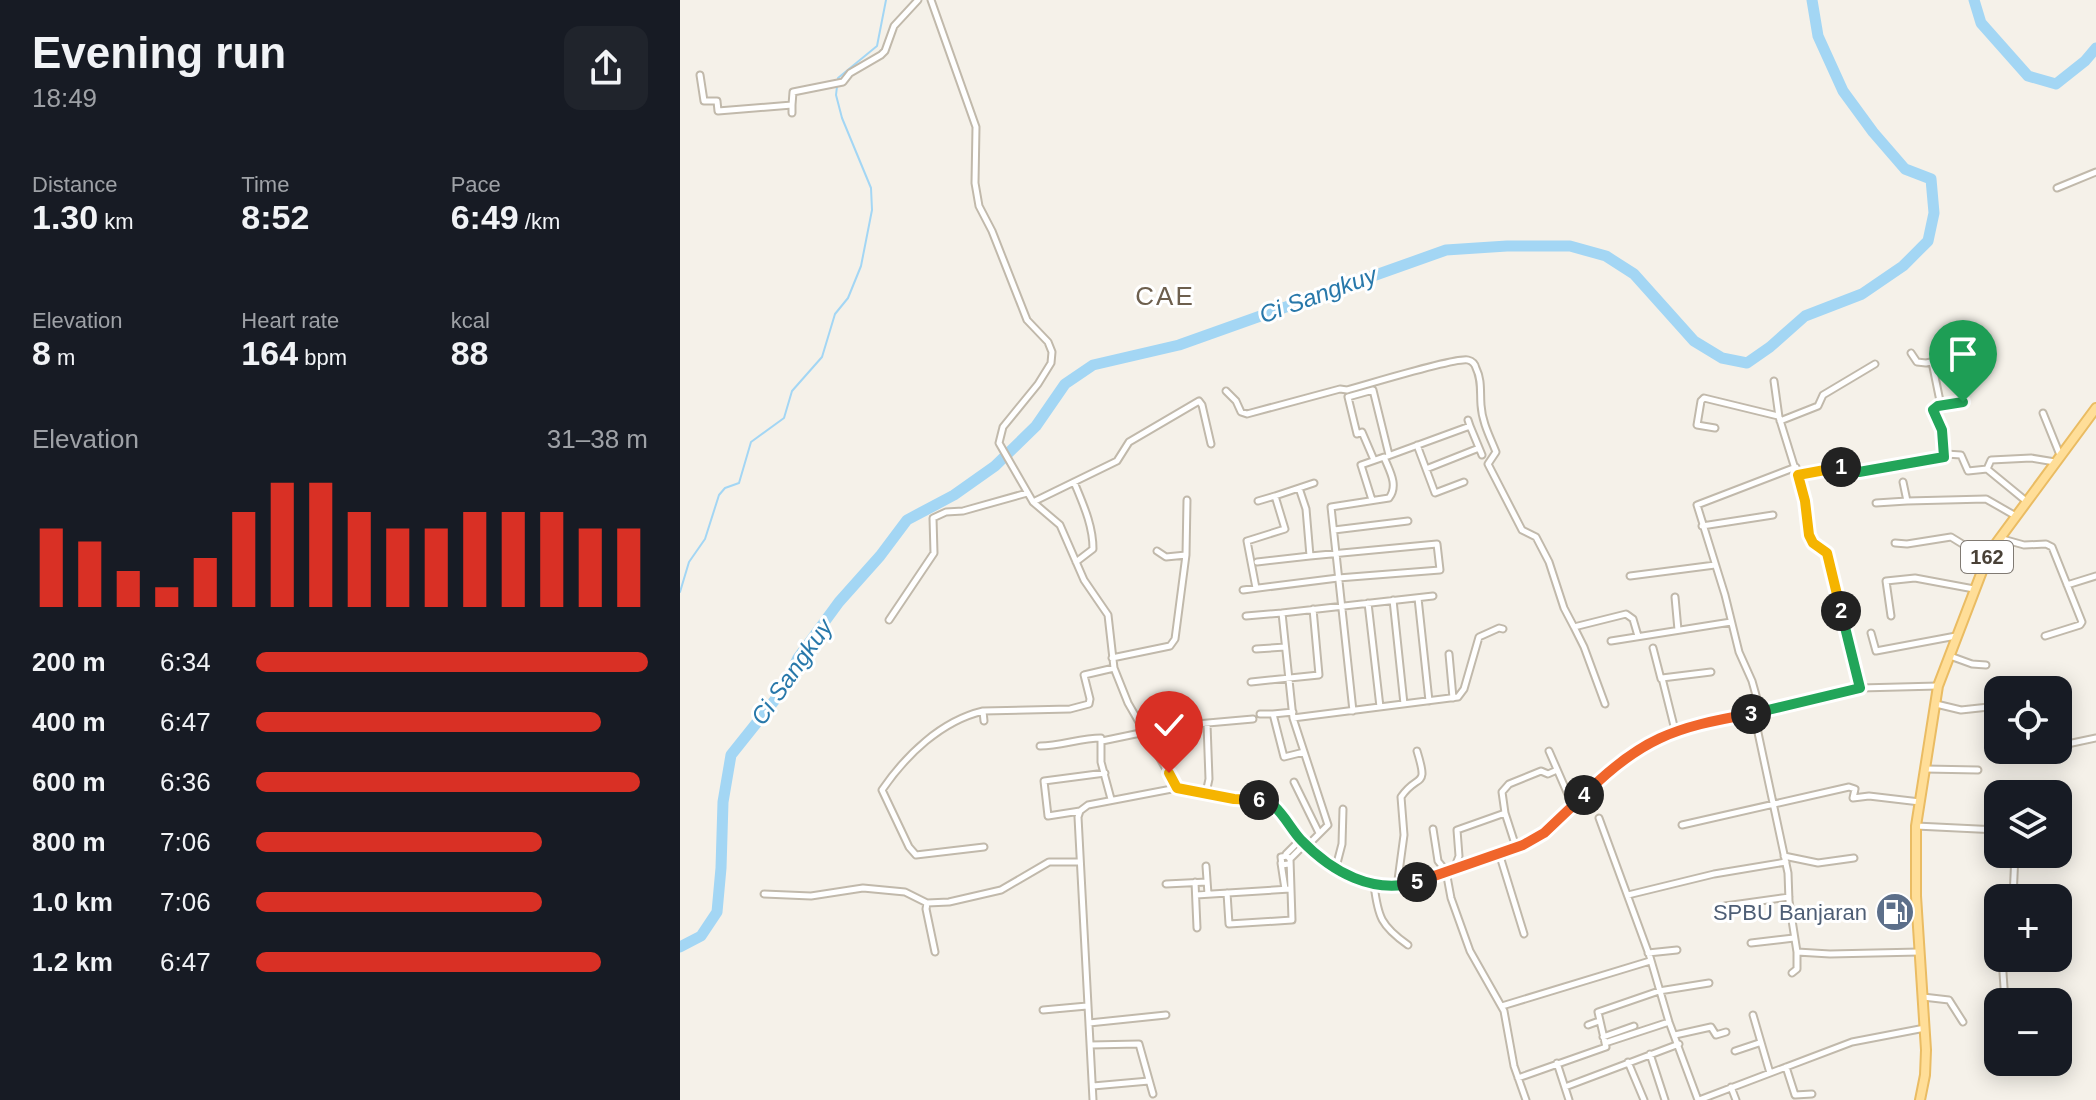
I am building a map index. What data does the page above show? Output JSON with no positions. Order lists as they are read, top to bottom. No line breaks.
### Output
{"streets":{"main road":["162"]},"districts":["CAE"],"water":["Ci Sangkuy"],"places":{"fuel station":["SPBU Banjaran"]},"page":{"heading":["Evening run","18:49"],"stats":[["Distance","1.30 km"],["Time","8:52"],["Pace","6:49 /km"],["Elevation","8 m"],["Heart rate","164 bpm"],["kcal","88"]],"chart":["Elevation","31–38 m"],"pins":["1","2","3","4","6","5"],"list":[{"name":"200 m","note":"6:34"},{"name":"400 m","note":"6:47"},{"name":"600 m","note":"6:36"},{"name":"800 m","note":"7:06"},{"name":"1.0 km","note":"7:06"},{"name":"1.2 km","note":"6:47"}],"map_buttons":["+","−"]}}
